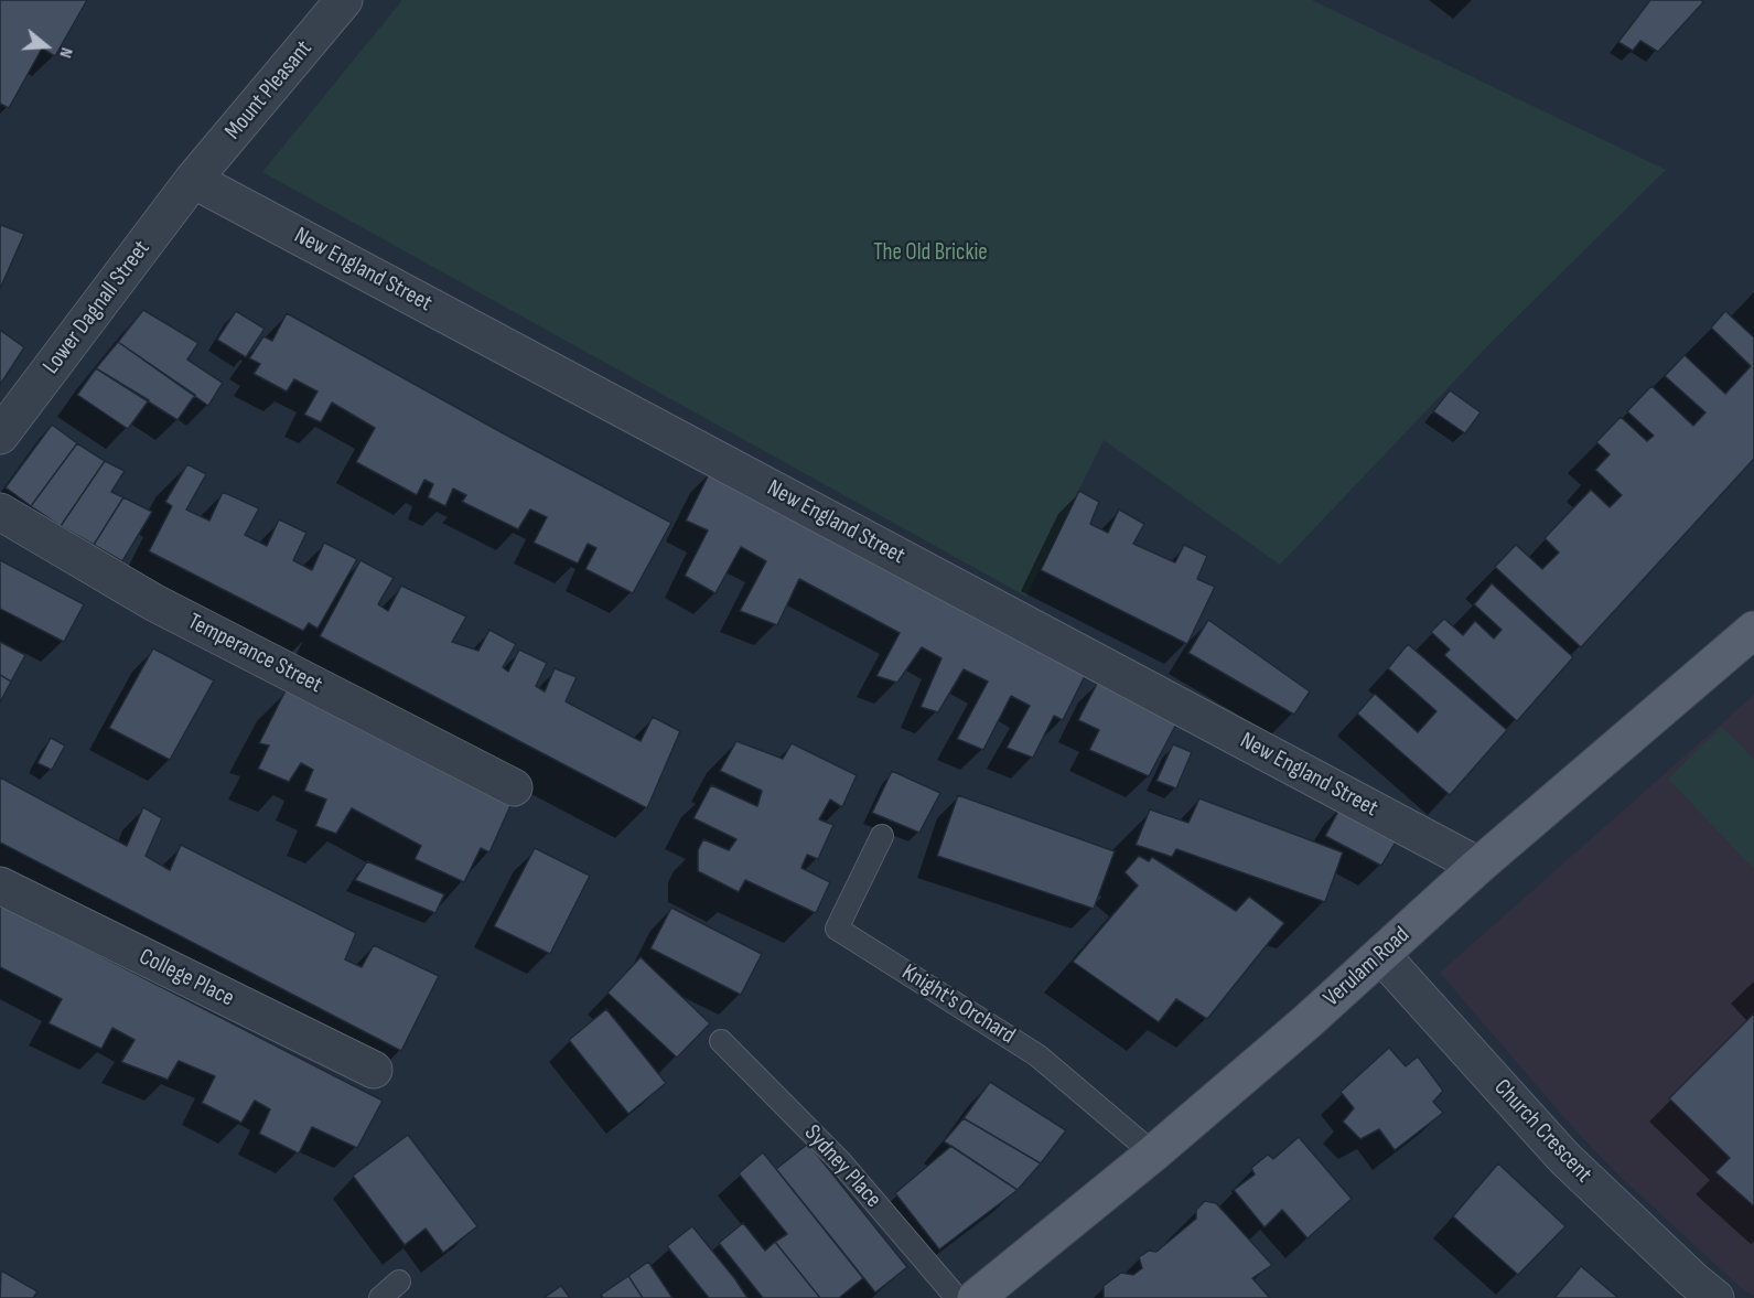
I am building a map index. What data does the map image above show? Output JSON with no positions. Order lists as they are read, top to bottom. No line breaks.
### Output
{"streets":{"main road":["Verulam Road"],"street":["Mount Pleasant","New England Street","Lower Dagnall Street","Temperance Street","College Place","Church Crescent"],"lane":["Knight's Orchard","Sydney Place"]},"crossings":[["Mount Pleasant","New England Street"],["Mount Pleasant","Lower Dagnall Street"],["New England Street","Lower Dagnall Street"],["New England Street","Verulam Road"],["Verulam Road","Knight's Orchard"],["Verulam Road","Church Crescent"]],"parks":["The Old Brickie"],"north":"right"}
